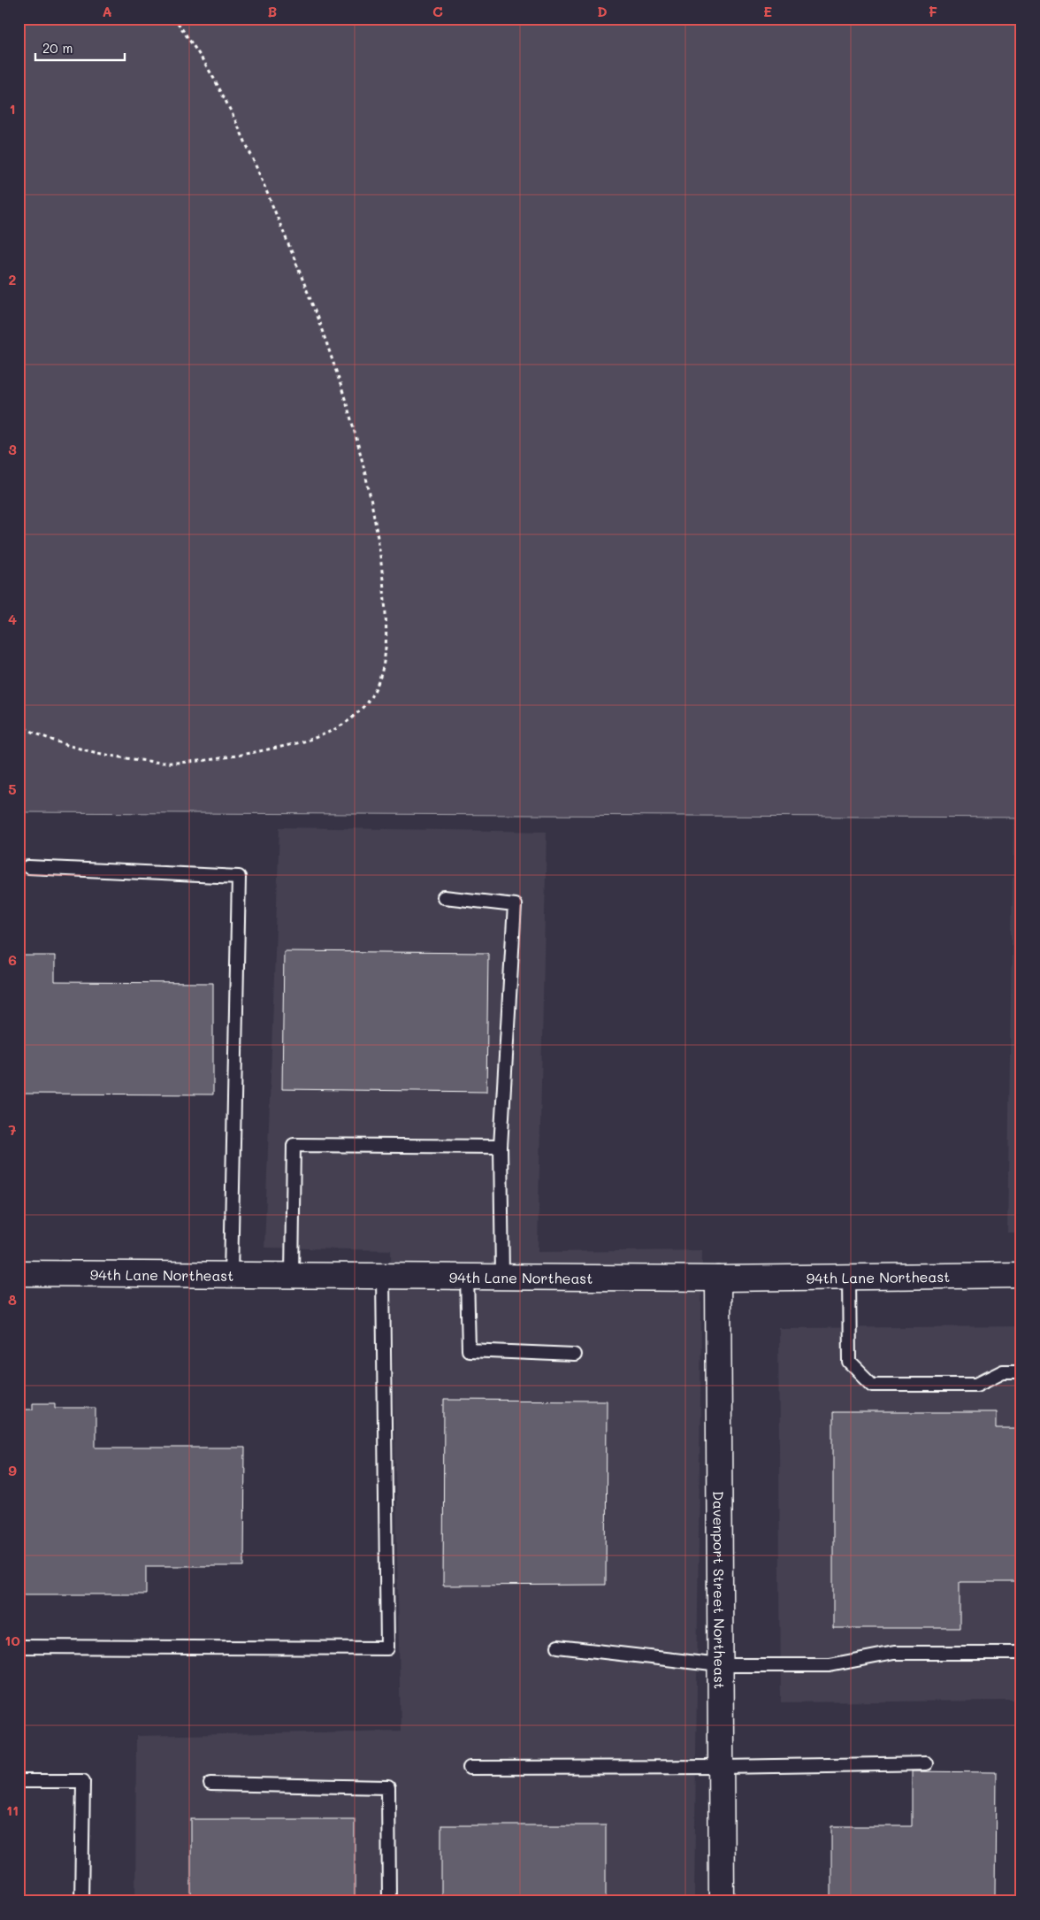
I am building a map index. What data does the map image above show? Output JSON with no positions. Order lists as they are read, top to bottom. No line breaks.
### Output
{"streets":{"street":["94th Lane Northeast","Davenport Street Northeast"]},"crossings":[["94th Lane Northeast","Davenport Street Northeast"]],"scale_bar":"20 m","grid":{"columns":["A","B","C","D","E","F"],"rows":["1","2","3","4","5","6","7","8","9","10","11"]}}
